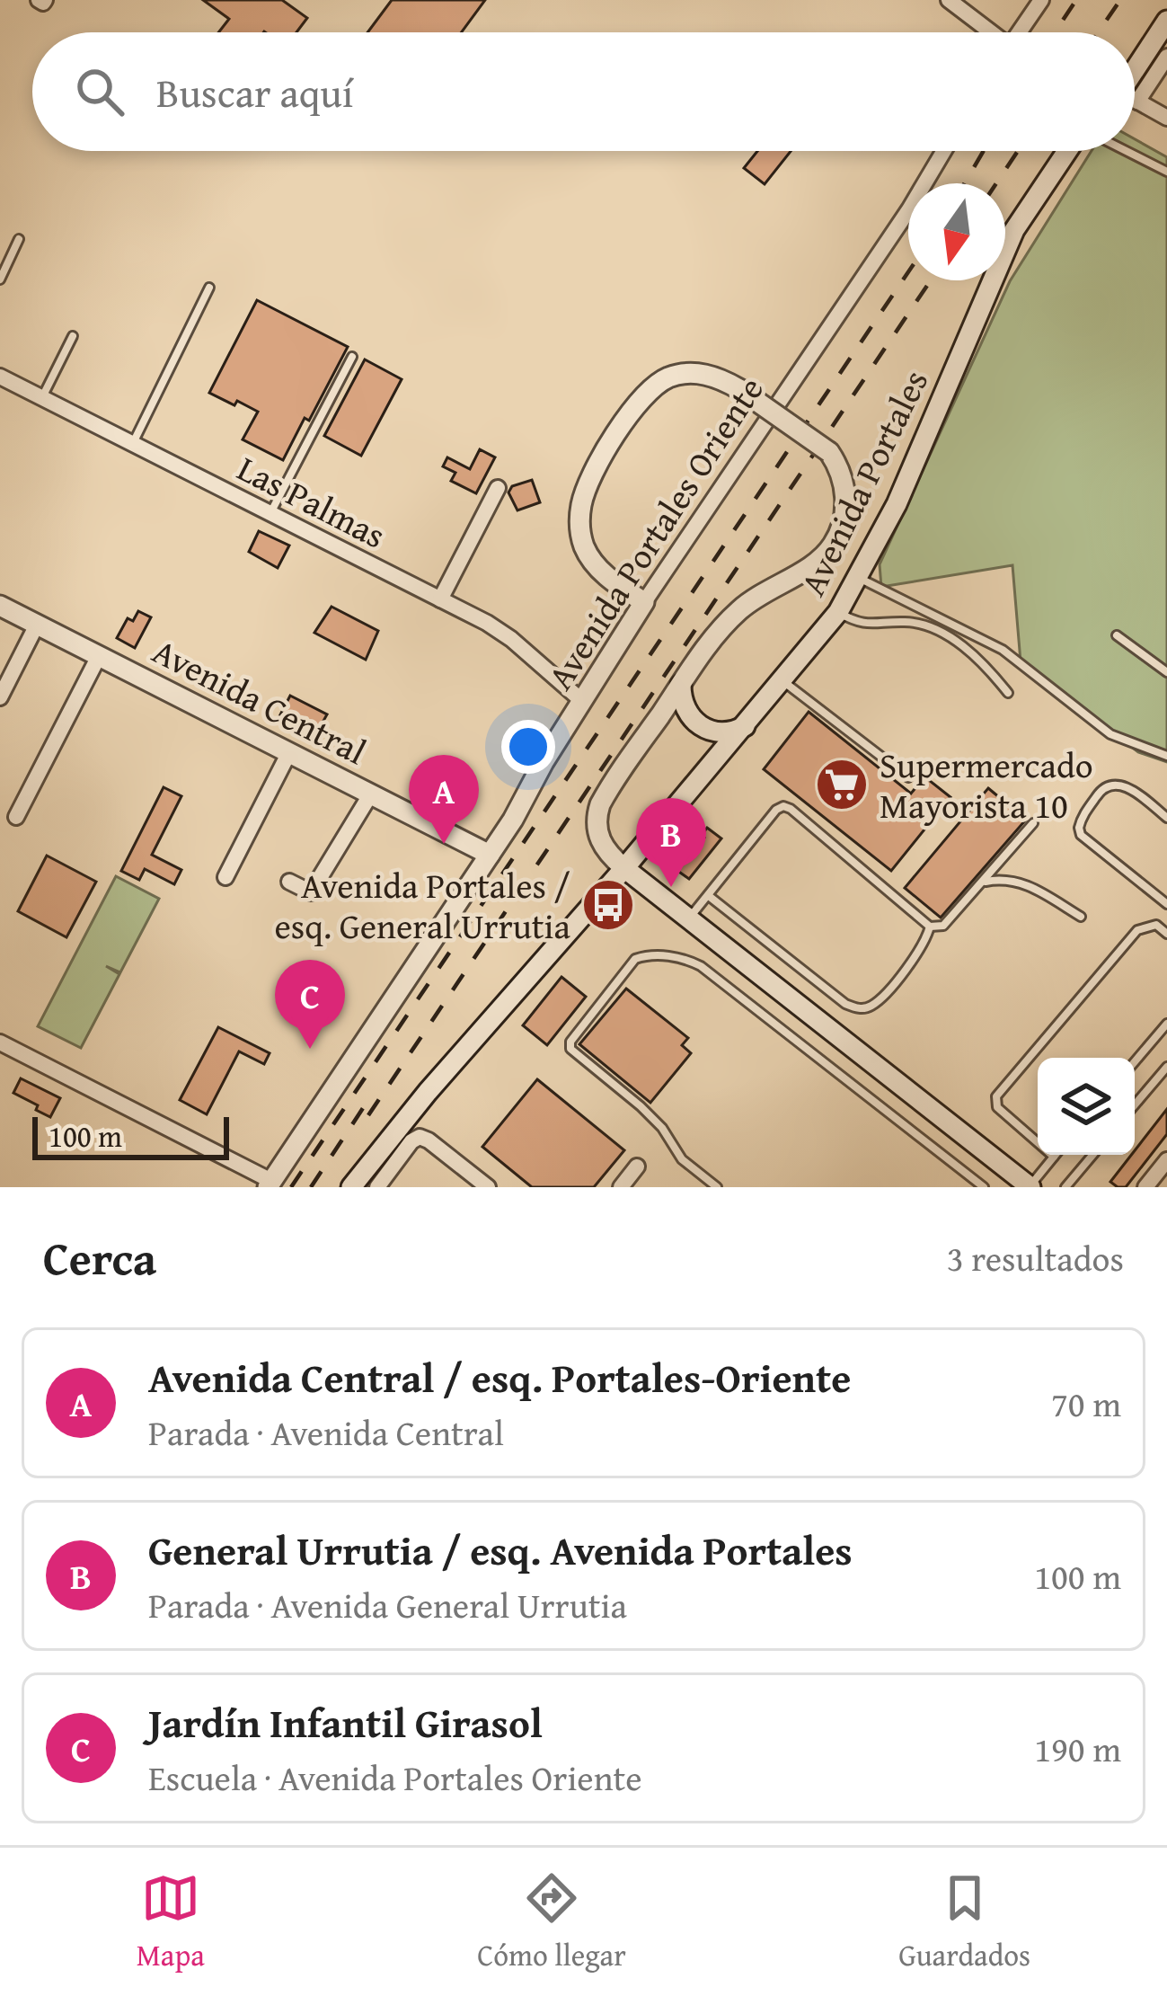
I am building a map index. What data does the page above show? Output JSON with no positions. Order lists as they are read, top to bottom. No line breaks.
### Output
{"streets":{"street":["Avenida Portales","Las Palmas","Avenida Portales Oriente","Avenida Central"]},"crossings":[["Avenida Portales","Avenida Portales Oriente"],["Las Palmas","Avenida Portales Oriente"],["Avenida Portales Oriente","Avenida Central"]],"places":{"supermarket":["Supermercado Mayorista 10"],"bus stop":["Avenida Portales / esq. General Urrutia"]},"scale_bar":"100 m","north":"bottom","page":{"search":"Buscar aquí","pins":["A","B","C"],"scale":"100 m","heading":["Cerca","3 resultados"],"list":[{"mark":"A","name":"Avenida Central / esq. Portales-Oriente","note":"Parada · Avenida Central","value":"70 m"},{"mark":"B","name":"General Urrutia / esq. Avenida Portales","note":"Parada · Avenida General Urrutia","value":"100 m"},{"mark":"C","name":"Jardín Infantil Girasol","note":"Escuela · Avenida Portales Oriente","value":"190 m"}],"nav":["Mapa","Cómo llegar","Guardados"]}}
